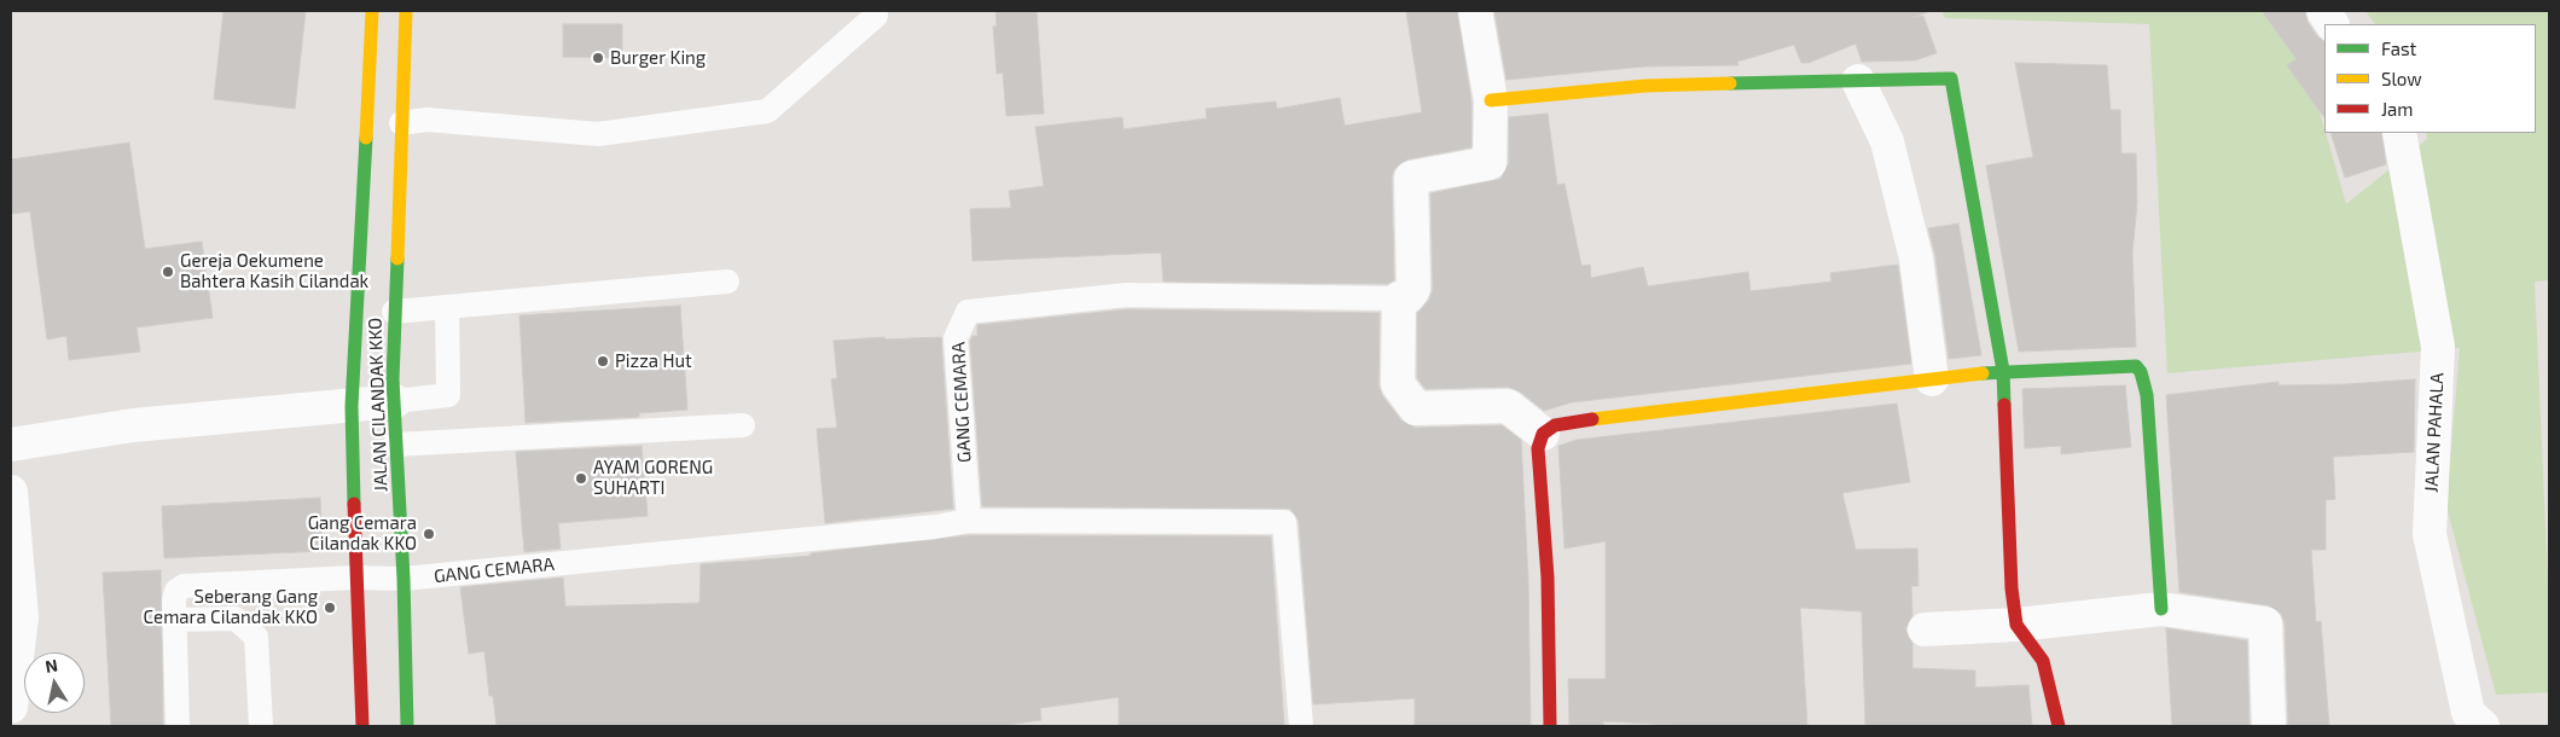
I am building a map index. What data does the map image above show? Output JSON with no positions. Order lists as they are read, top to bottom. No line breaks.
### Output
{"streets":{"street":["JALAN CILANDAK KKO","JALAN PAHALA"],"lane":["GANG CEMARA"]},"crossings":[["GANG CEMARA","JALAN CILANDAK KKO"]],"places":["Burger King","Gereja Oekumene Bahtera Kasih Cilandak","Pizza Hut","AYAM GORENG SUHARTI","Gang Cemara Cilandak KKO","Seberang Gang Cemara Cilandak KKO"],"legend":["Fast","Slow","Jam"],"north":"top"}
